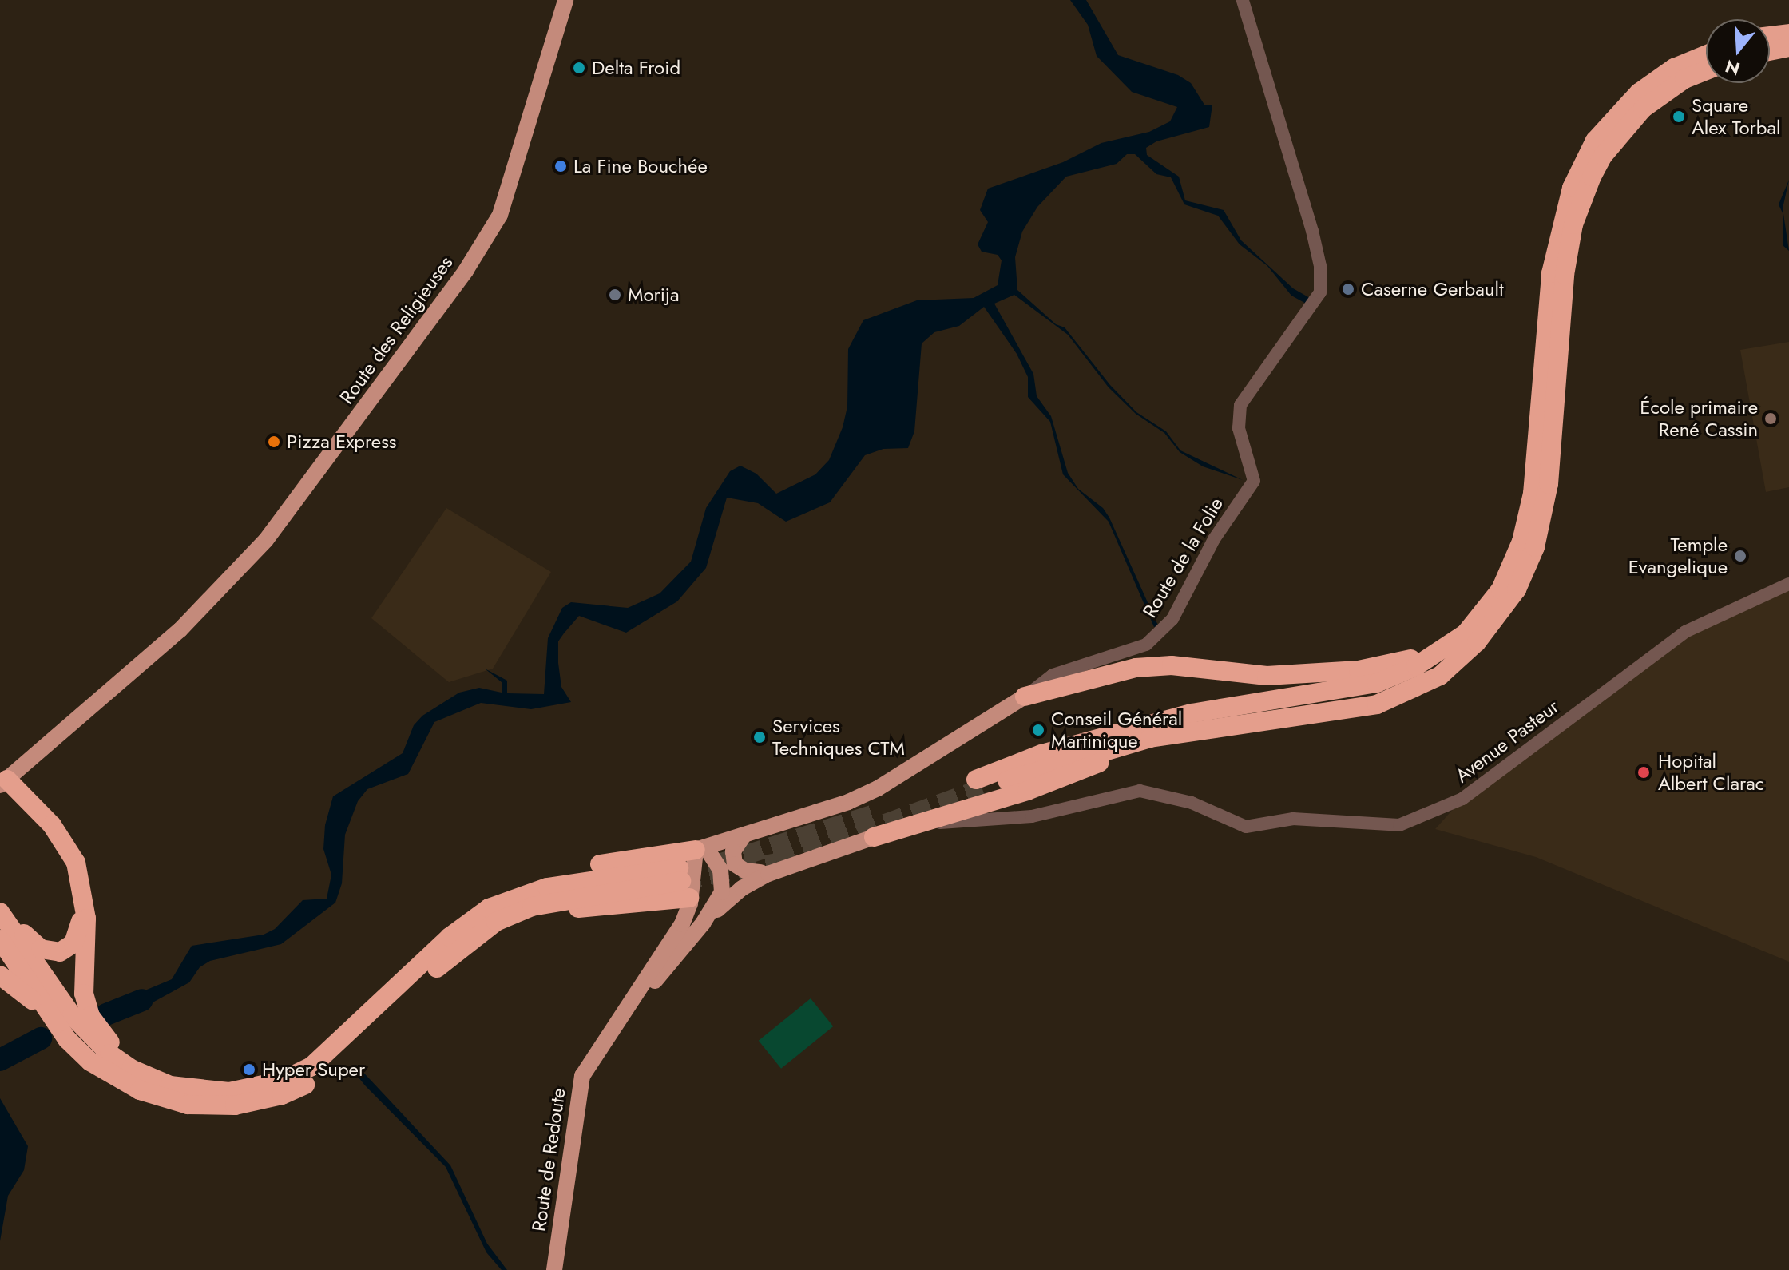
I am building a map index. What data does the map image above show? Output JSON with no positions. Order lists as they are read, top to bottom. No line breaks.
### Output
{"streets":{"main road":["Route des Religieuses","Route de la Folie","Route de Redoute"],"street":["Avenue Pasteur"]},"places":["Delta Froid","Square Alex Torbal","La Fine Bouchée","Caserne Gerbault","Morija","École primaire René Cassin","Pizza Express","Temple Evangelique","Conseil Général Martinique","Services Techniques CTM","Hopital Albert Clarac","Hyper Super"],"north":"bottom"}
